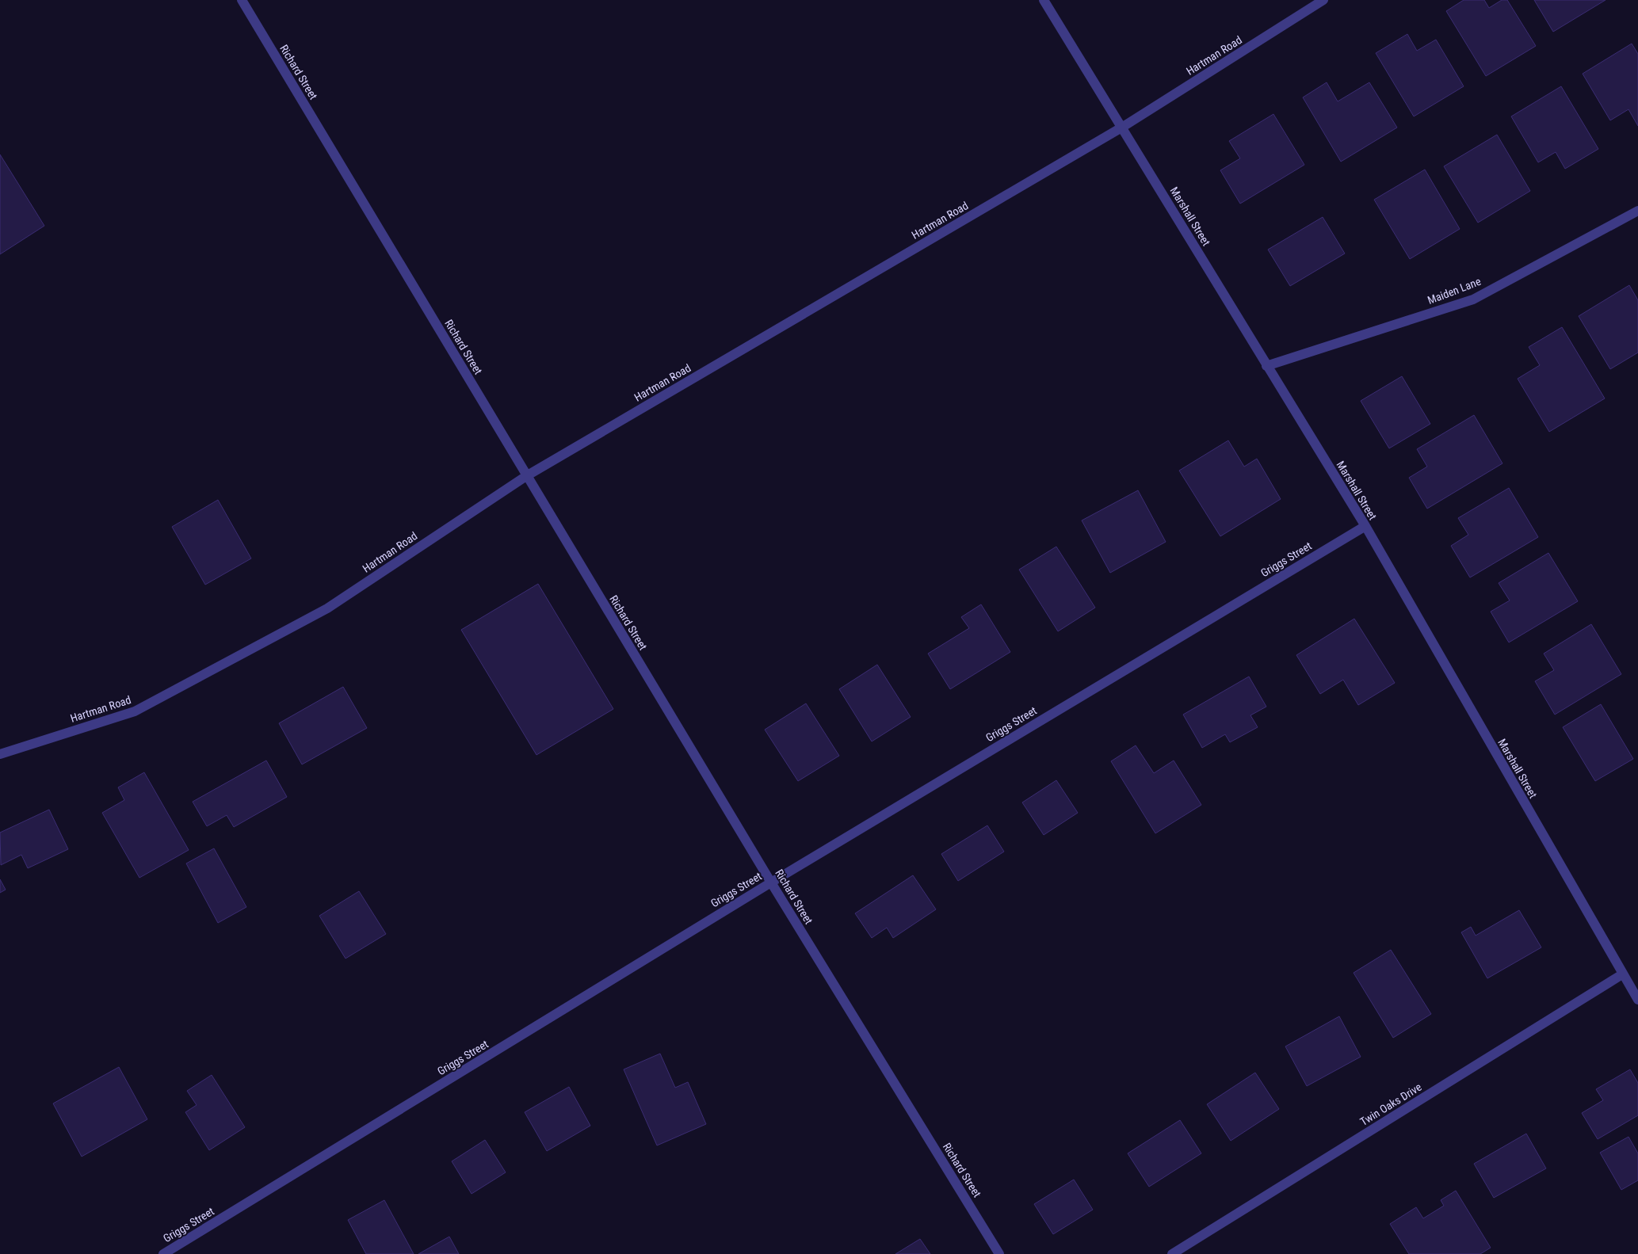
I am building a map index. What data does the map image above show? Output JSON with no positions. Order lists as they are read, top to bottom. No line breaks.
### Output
{"streets":{"street":["Hartman Road","Richard Street","Marshall Street","Maiden Lane","Griggs Street","Twin Oaks Drive"]},"crossings":[["Hartman Road","Richard Street"],["Hartman Road","Marshall Street"],["Richard Street","Griggs Street"],["Marshall Street","Maiden Lane"],["Marshall Street","Griggs Street"],["Marshall Street","Twin Oaks Drive"]]}
